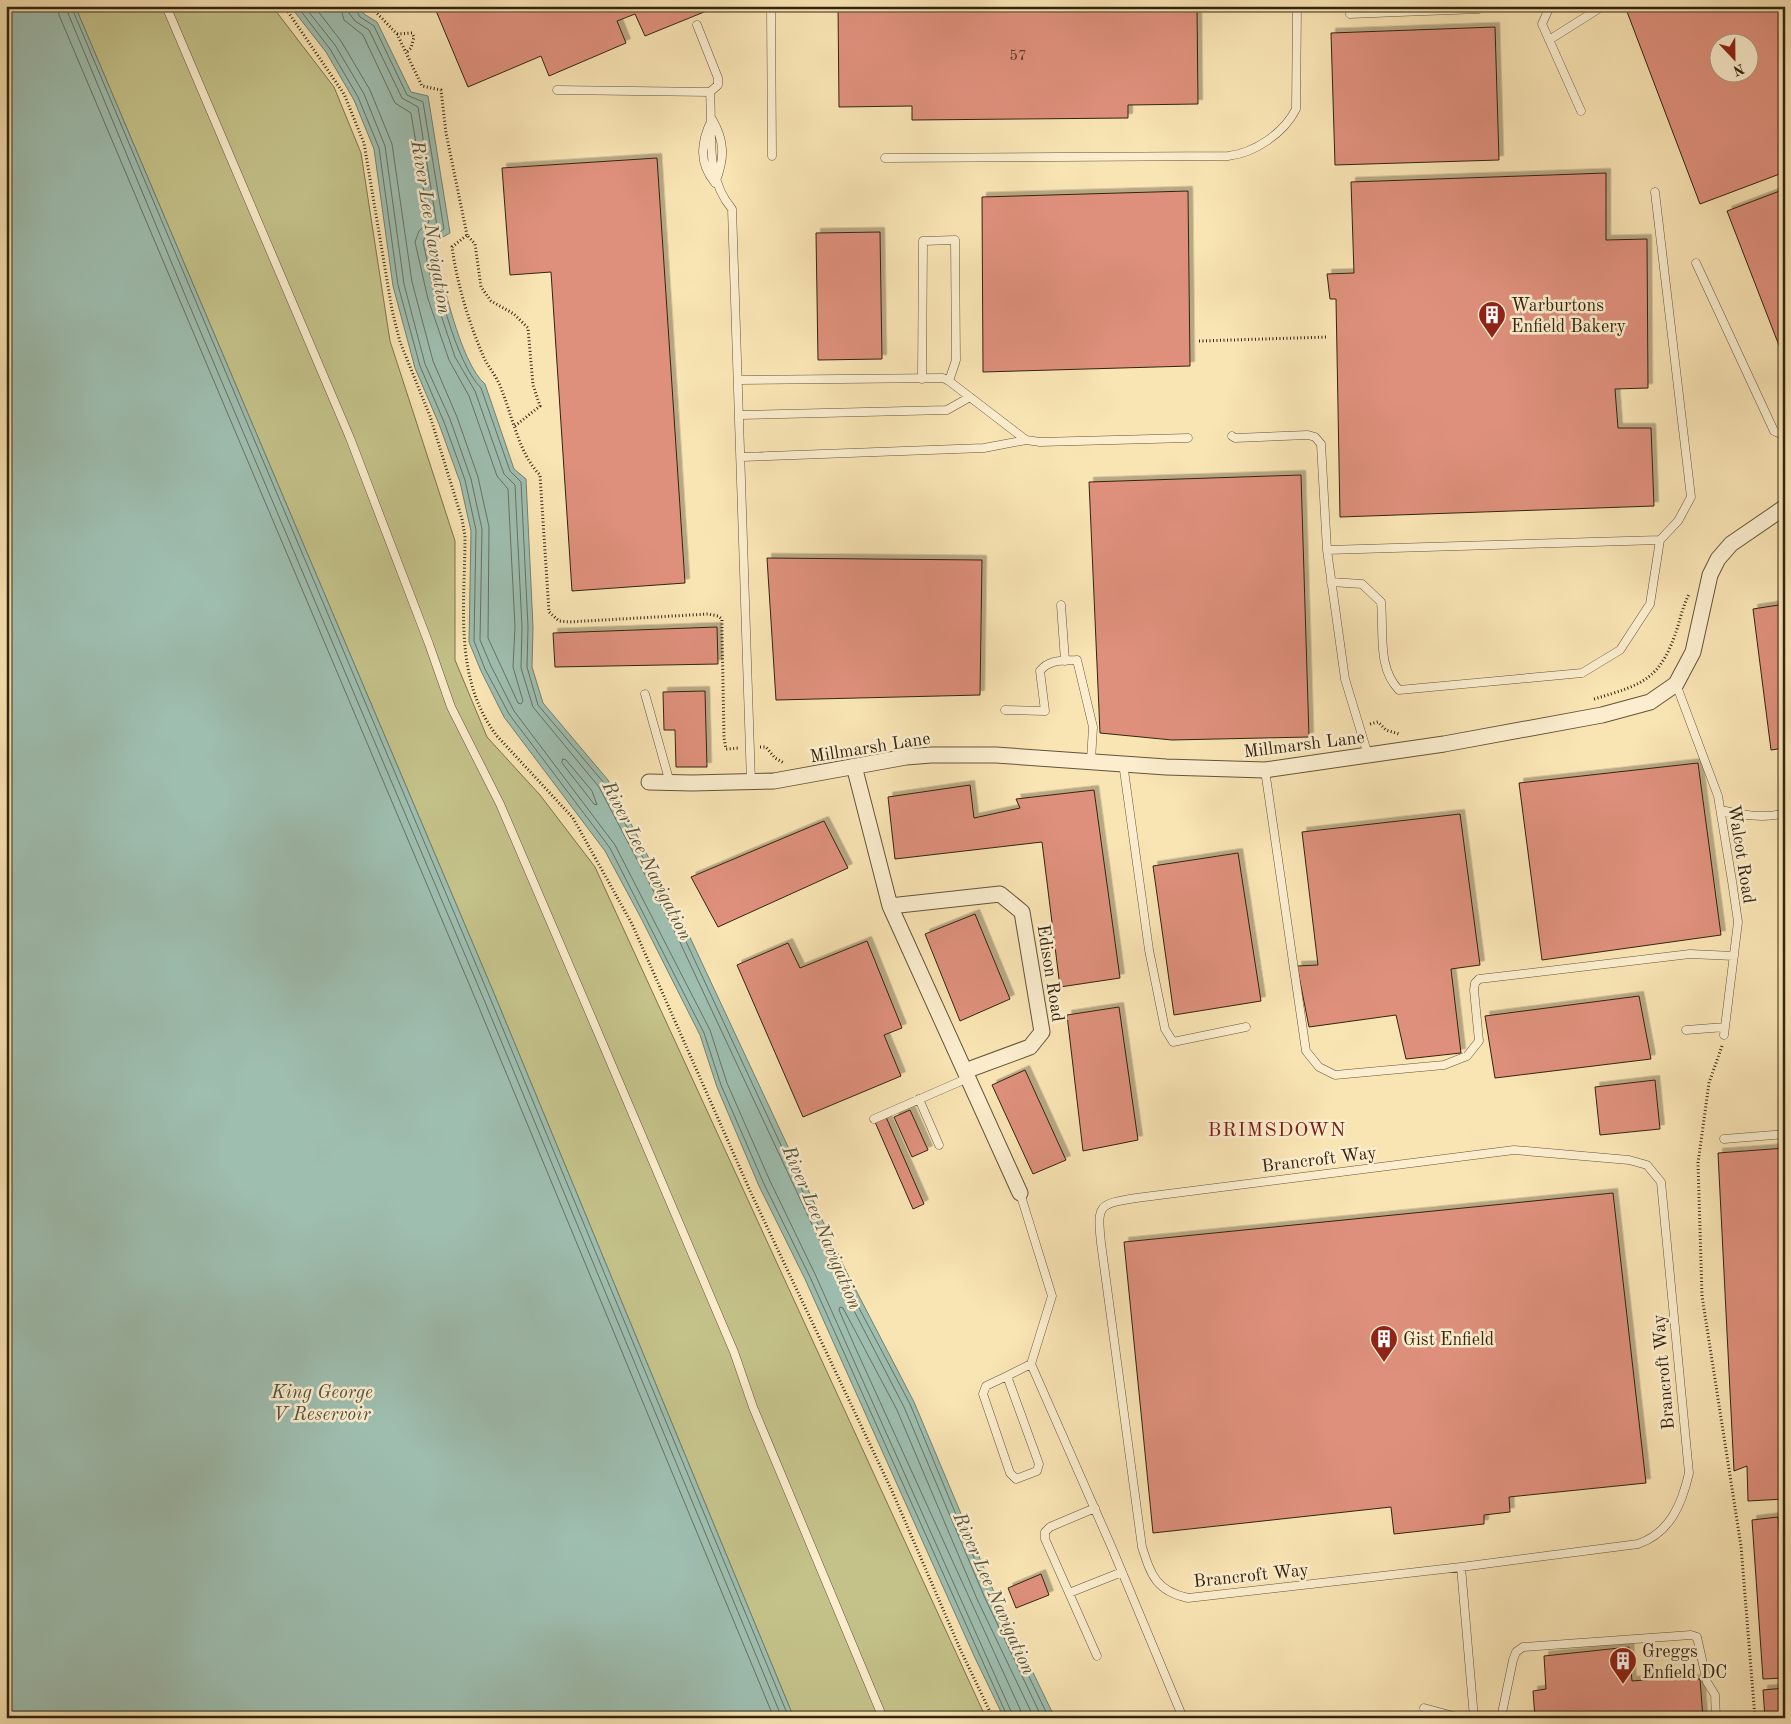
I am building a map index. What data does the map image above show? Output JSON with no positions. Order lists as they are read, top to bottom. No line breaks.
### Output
{"streets":{"street":["Millmarsh Lane","Edison Road"],"lane":["Walcot Road","Brancroft Way"]},"crossings":[["Millmarsh Lane","Walcot Road"]],"districts":["BRIMSDOWN"],"water":["River Lee Navigation","King George V Reservoir"],"places":{"building":["Warburtons Enfield Bakery","Gist Enfield","Greggs Enfield DC"]},"house_numbers":["57"],"north":"bottom"}
